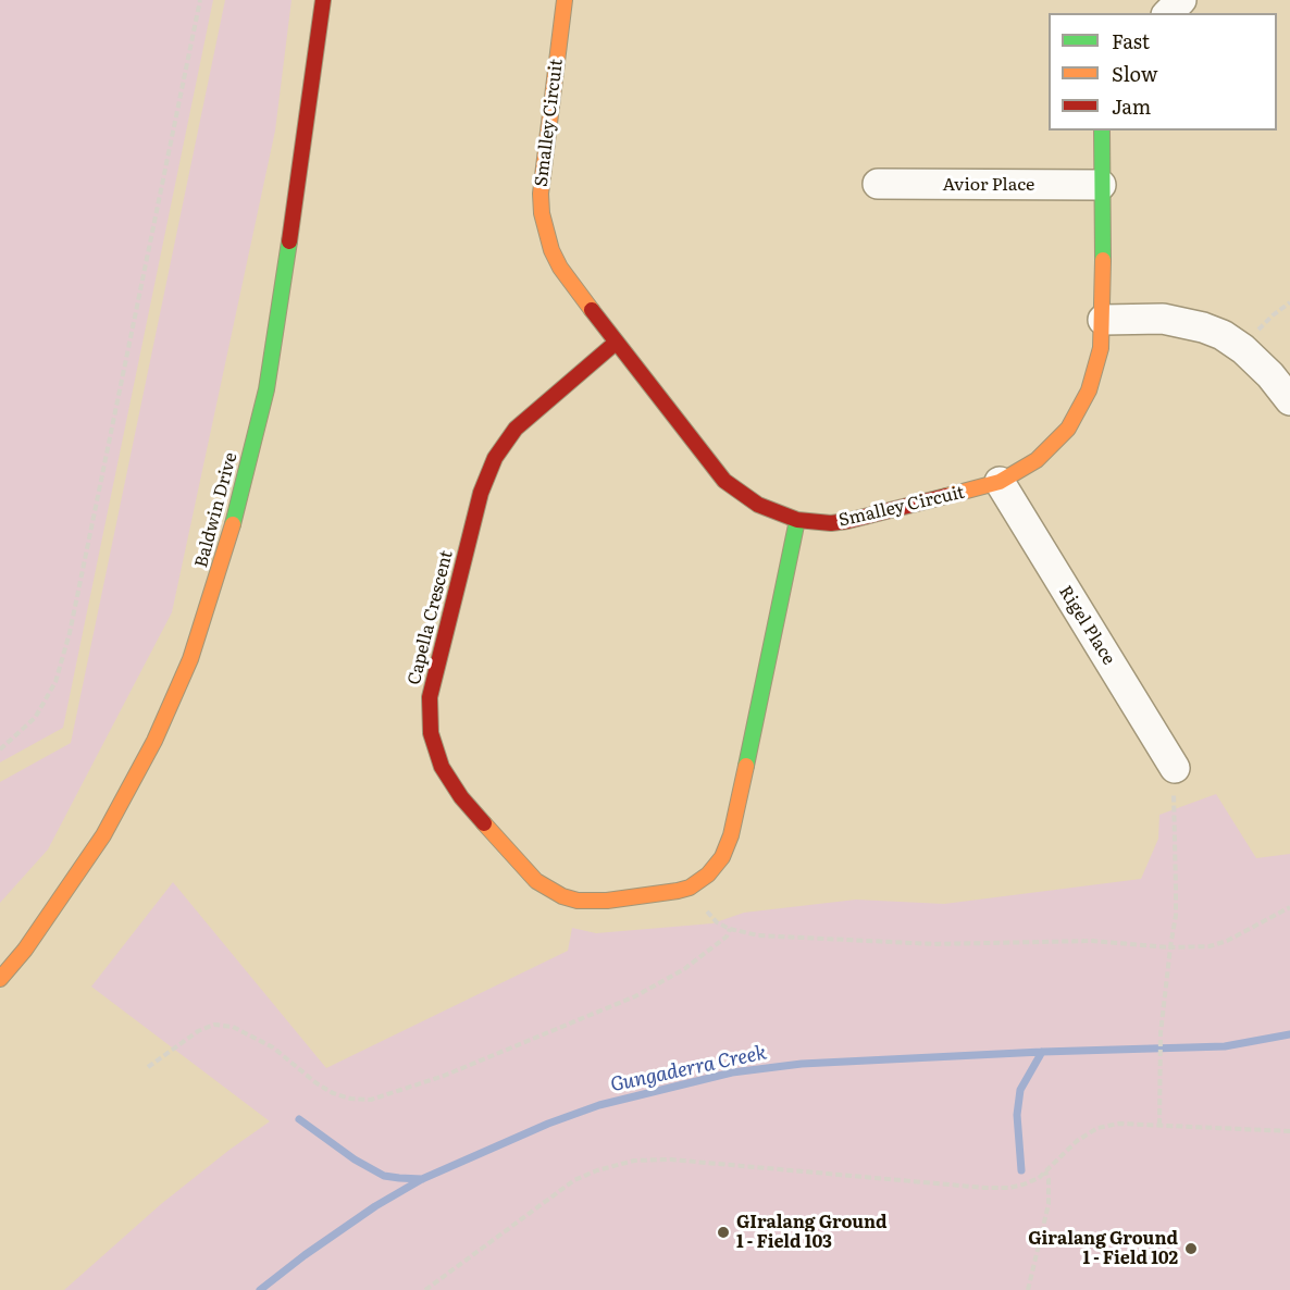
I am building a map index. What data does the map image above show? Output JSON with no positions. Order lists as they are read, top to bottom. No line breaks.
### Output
{"streets":{"street":["Smalley Circuit","Avior Place","Baldwin Drive","Capella Crescent","Rigel Place"]},"crossings":[["Smalley Circuit","Avior Place"],["Smalley Circuit","Capella Crescent"],["Smalley Circuit","Rigel Place"]],"water":["Gungaderra Creek"],"places":["GIralang Ground 1 - Field 103","Giralang Ground 1 - Field 102"],"legend":["Fast","Slow","Jam"]}
